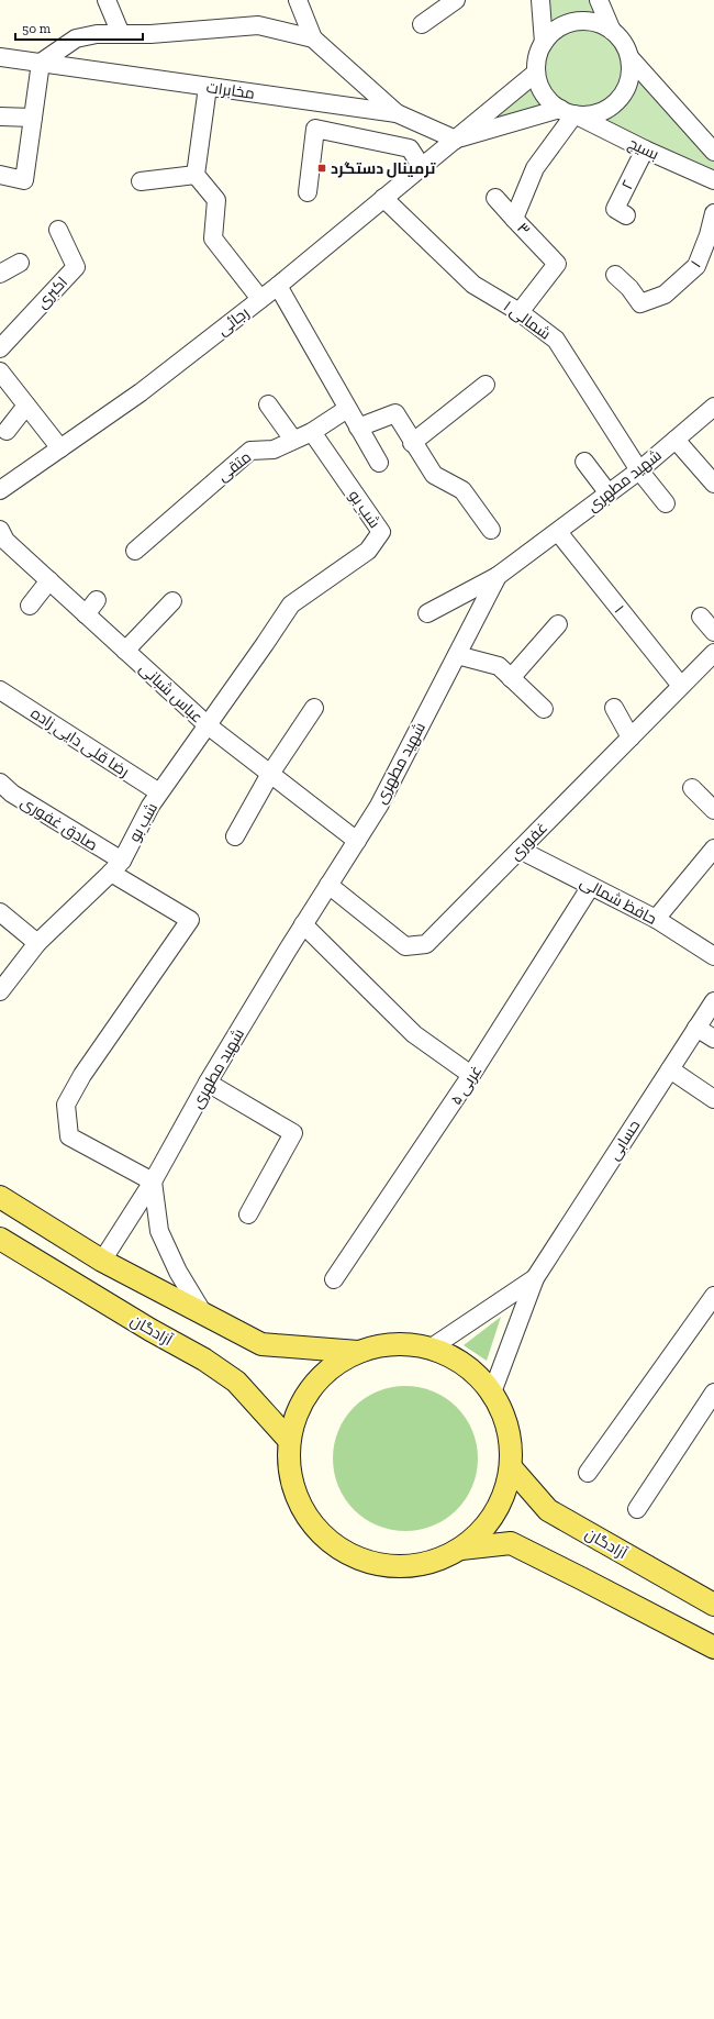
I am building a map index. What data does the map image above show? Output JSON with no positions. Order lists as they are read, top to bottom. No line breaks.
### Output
{"streets":{"main road":["آزادگان"],"street":["مخابرات","بسیج","۲","۳","۱","اکبری","۱ شمالی","رجائی","متقی","شهید مطهری","شب بو","عباس شبانی","رضا قلی دایی زاده","صادق غفوری","غفوری","حافظ شمالی","۵ غربی","حسابی"]},"crossings":[["مخابرات","رجائی"],["بسیج","۲"],["بسیج","۳"],["بسیج","رجائی"],["۳","۱ شمالی"],["۳","رجائی"],["۱","شهید مطهری"],["۱","غفوری"],["۱ شمالی","رجائی"],["۱ شمالی","شهید مطهری"],["متقی","شب بو"],["شهید مطهری","عباس شبانی"],["شهید مطهری","غفوری"],["شب بو","عباس شبانی"],["شب بو","رضا قلی دایی زاده"],["شب بو","صادق غفوری"],["غفوری","حافظ شمالی"],["حافظ شمالی","۵ غربی"]],"places":{"transit":["ترمینال دستگرد"]},"scale_bar":"50 m"}
